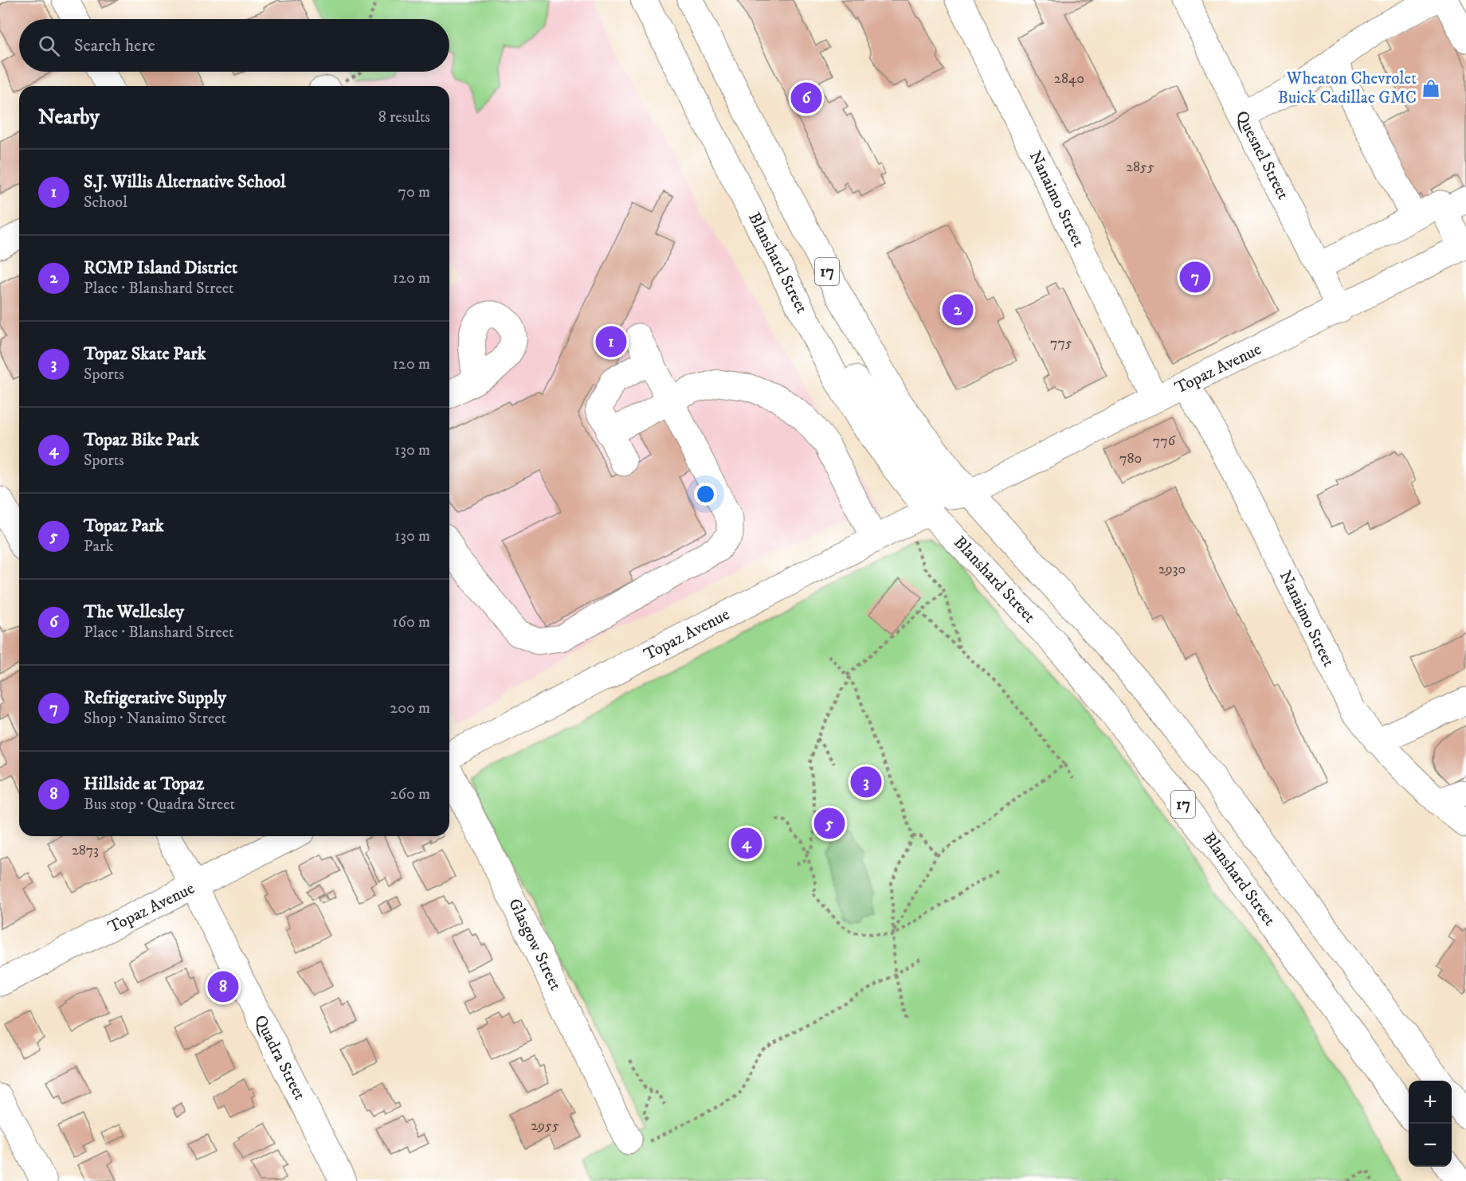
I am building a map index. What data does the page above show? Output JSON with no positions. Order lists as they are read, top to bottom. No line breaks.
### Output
{"streets":{"street":["Quesnel Street","Nanaimo Street","Blanshard Street","17","Topaz Avenue","Glasgow Street","Quadra Street"]},"crossings":[["Quesnel Street","Topaz Avenue"],["Nanaimo Street","Topaz Avenue"],["Blanshard Street","Topaz Avenue"],["17","Topaz Avenue"],["Topaz Avenue","Quadra Street"]],"places":{"shop":["Wheaton Chevrolet Buick Cadillac GMC"]},"house_numbers":["2840","2855","775","776","780","2930","2873","2955"],"page":{"search":"Search here","pins":["6","7","2","1","3","5","4","8"],"heading":["Nearby","8 results"],"list":[{"mark":"1","name":"S.J. Willis Alternative School","note":"School","value":"70 m"},{"mark":"2","name":"RCMP Island District","note":"Place · Blanshard Street","value":"120 m"},{"mark":"3","name":"Topaz Skate Park","note":"Sports","value":"120 m"},{"mark":"4","name":"Topaz Bike Park","note":"Sports","value":"130 m"},{"mark":"5","name":"Topaz Park","note":"Park","value":"130 m"},{"mark":"6","name":"The Wellesley","note":"Place · Blanshard Street","value":"160 m"},{"mark":"7","name":"Refrigerative Supply","note":"Shop · Nanaimo Street","value":"200 m"},{"mark":"8","name":"Hillside at Topaz","note":"Bus stop · Quadra Street","value":"260 m"}],"map_buttons":["+","−"]}}
